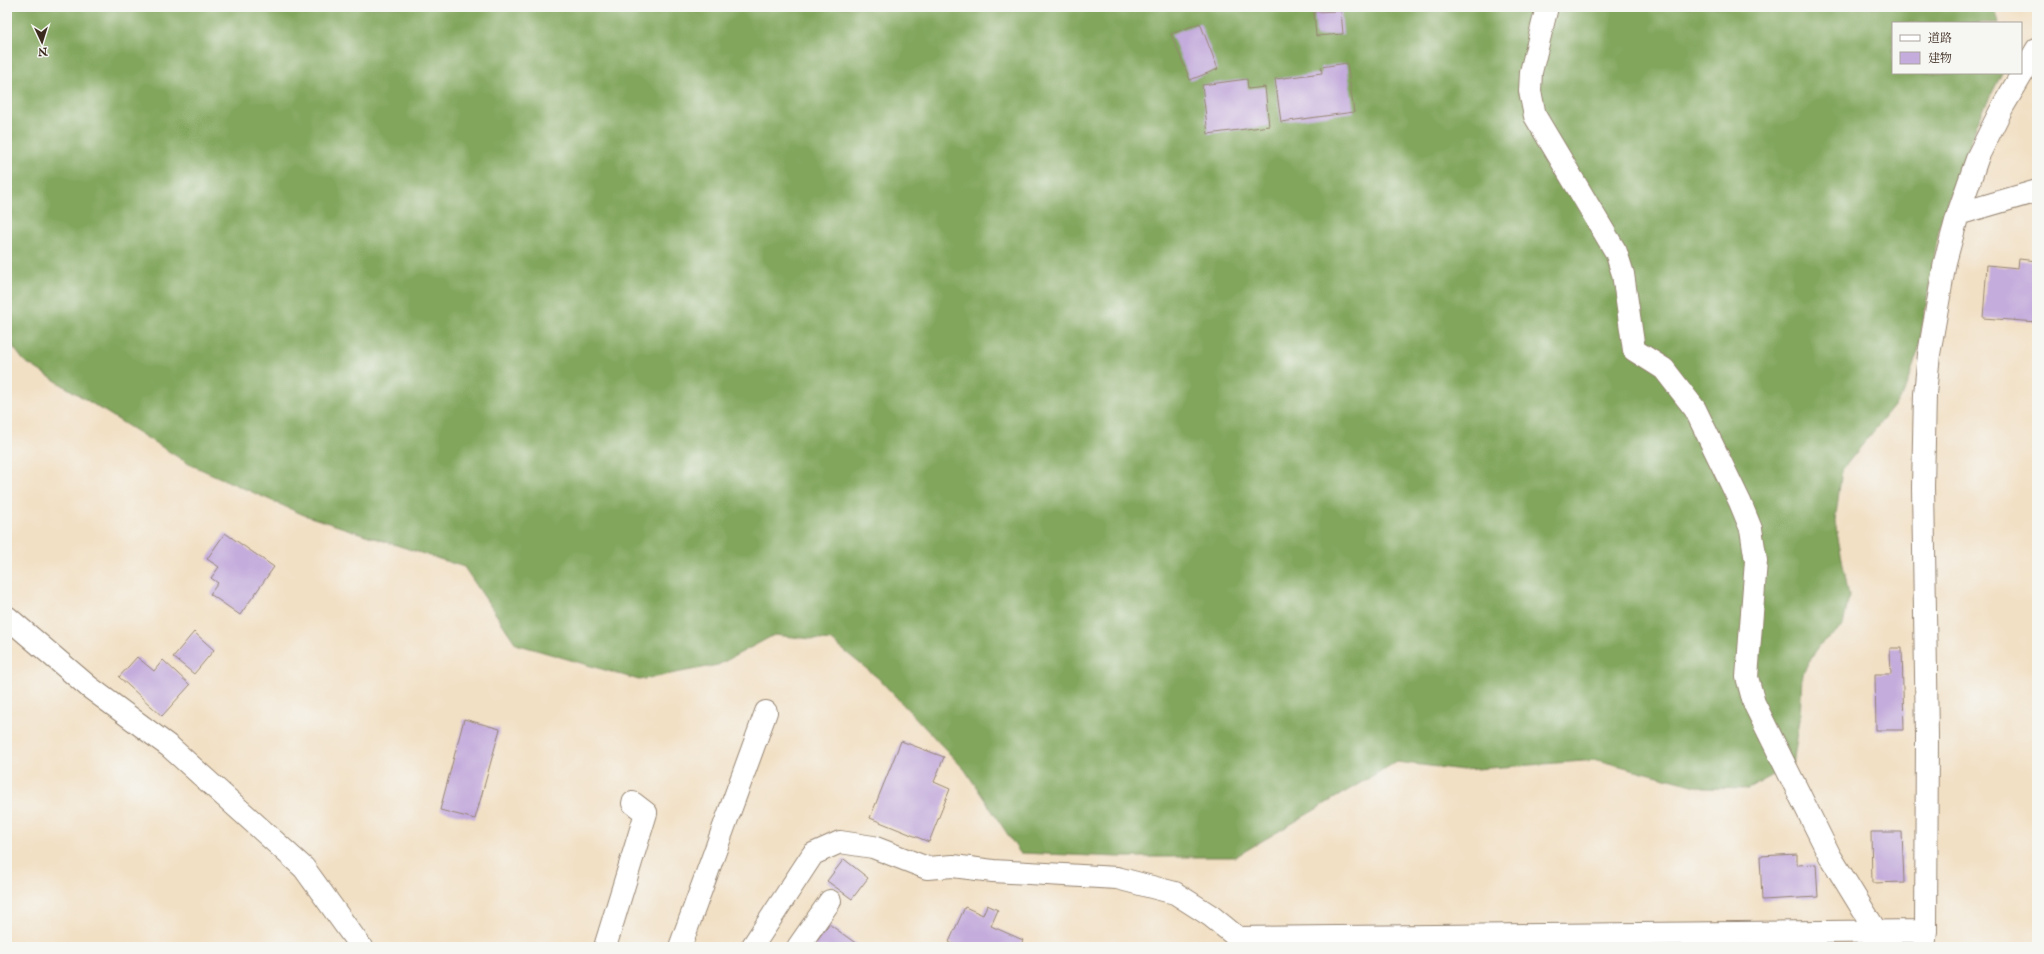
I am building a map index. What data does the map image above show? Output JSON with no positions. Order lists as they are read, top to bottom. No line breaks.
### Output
{"legend":["道路","建物"],"north":"bottom"}
